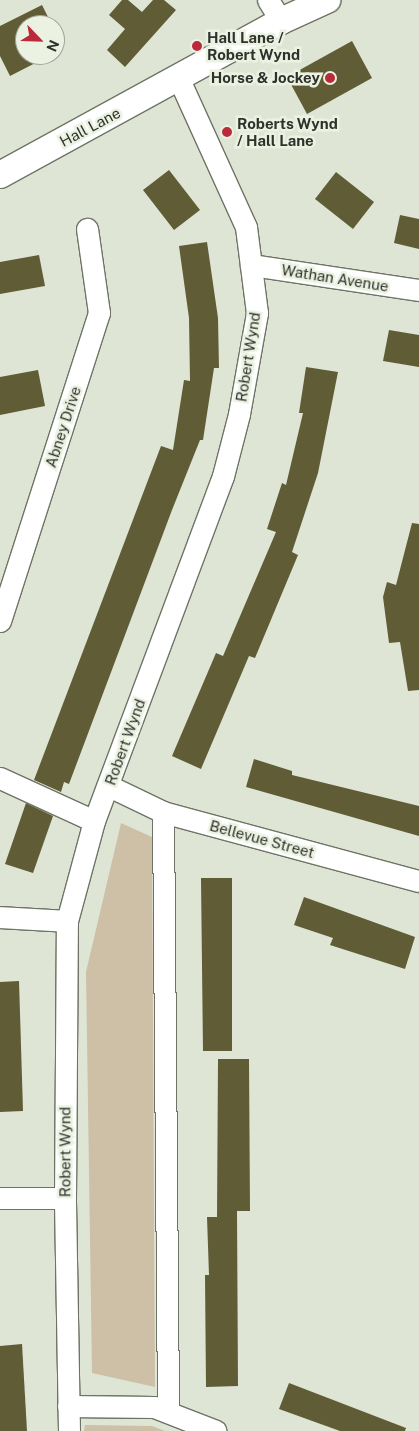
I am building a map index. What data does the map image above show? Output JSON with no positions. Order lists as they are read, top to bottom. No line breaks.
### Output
{"streets":{"street":["Hall Lane","Wathan Avenue","Robert Wynd","Abney Drive","Bellevue Street"]},"crossings":[["Hall Lane","Robert Wynd"],["Wathan Avenue","Robert Wynd"],["Robert Wynd","Bellevue Street"]],"places":["Hall Lane / Robert Wynd","Horse & Jockey","Roberts Wynd / Hall Lane"],"north":"bottom right"}
